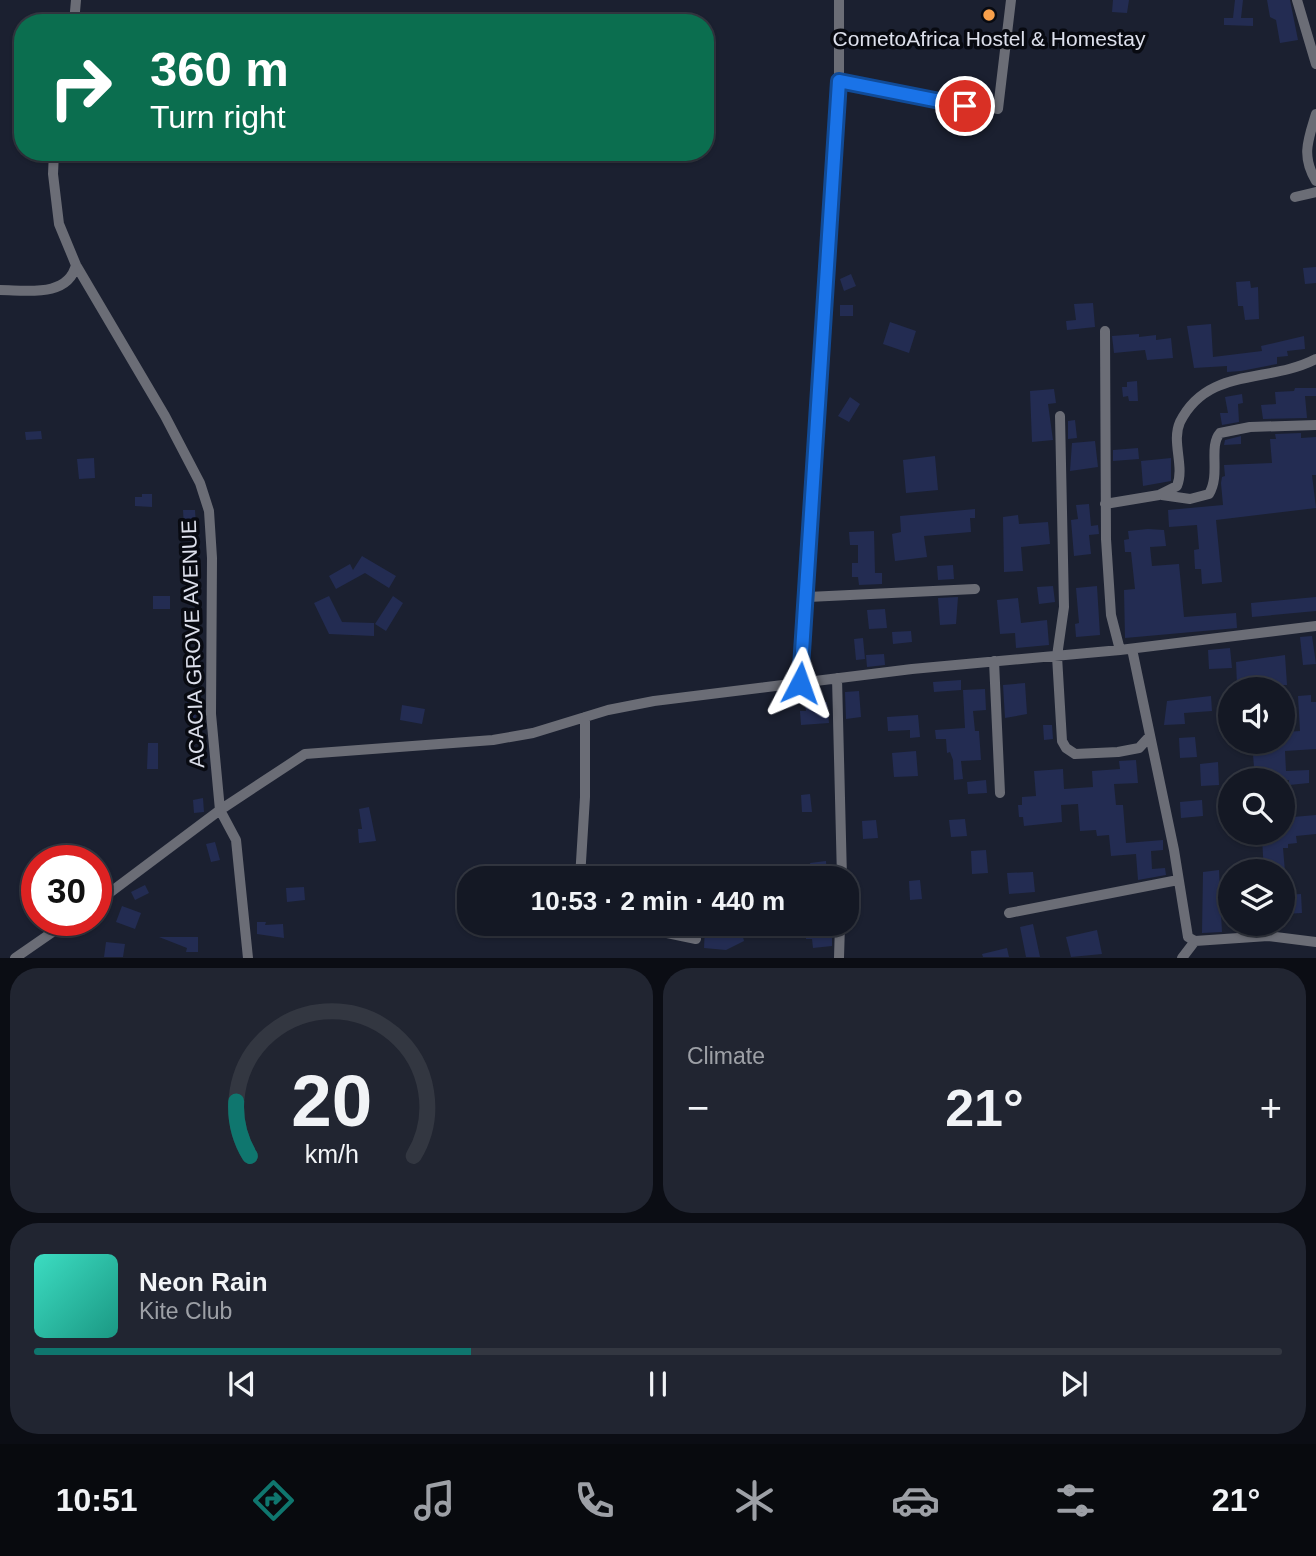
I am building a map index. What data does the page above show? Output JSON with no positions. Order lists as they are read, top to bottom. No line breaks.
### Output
{"streets":{"street":["ACACIA GROVE AVENUE"]},"places":["CometoAfrica Hostel & Homestay"],"page":{"turn":["360 m","Turn right"],"limit":"30","trip":"10:53 · 2 min · 440 m","tile":"Climate","heat":["−","21°","+"],"song":["Neon Rain","Kite Club"],"tabs":["10:51","21°"],"gauge":["20","km/h"]}}
